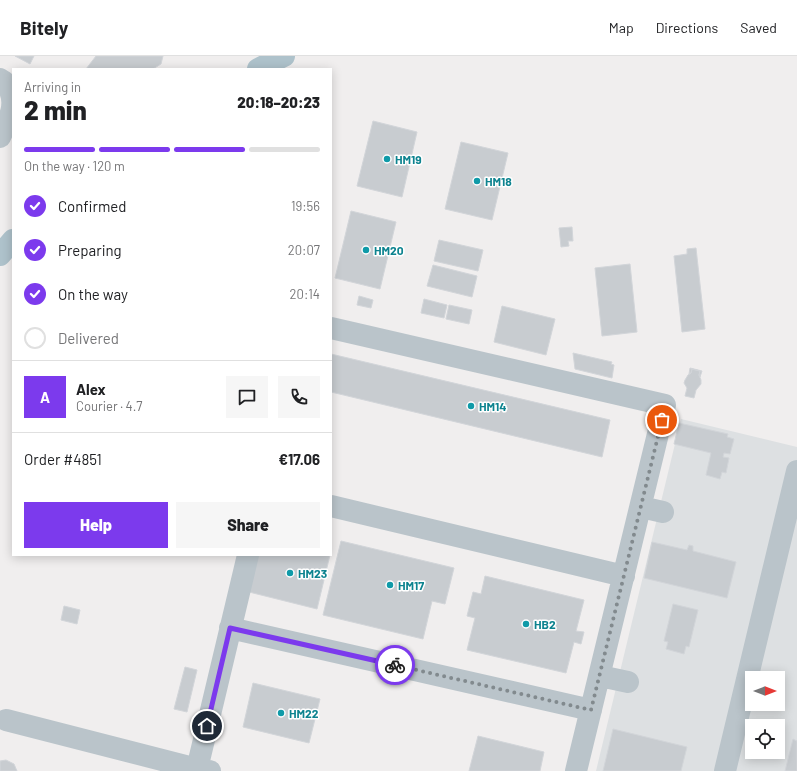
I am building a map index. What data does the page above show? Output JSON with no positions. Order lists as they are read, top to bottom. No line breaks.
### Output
{"places":["HM19","HM18","HM20","HM14","HM23","HM17","HB2","HM22"],"north":"right","page":{"header":"Bitely","nav":["Map","Directions","Saved"],"heading":["2 min","Arriving in","20:18–20:23"],"panel":["Alex","Courier · 4.7","Order #4851","€17.06"],"bar":"On the way · 120 m","list":[["Confirmed","19:56"],["Preparing","20:07"],["On the way","20:14"],"Delivered"],"round":"A","buttons":["Help","Share"]}}
